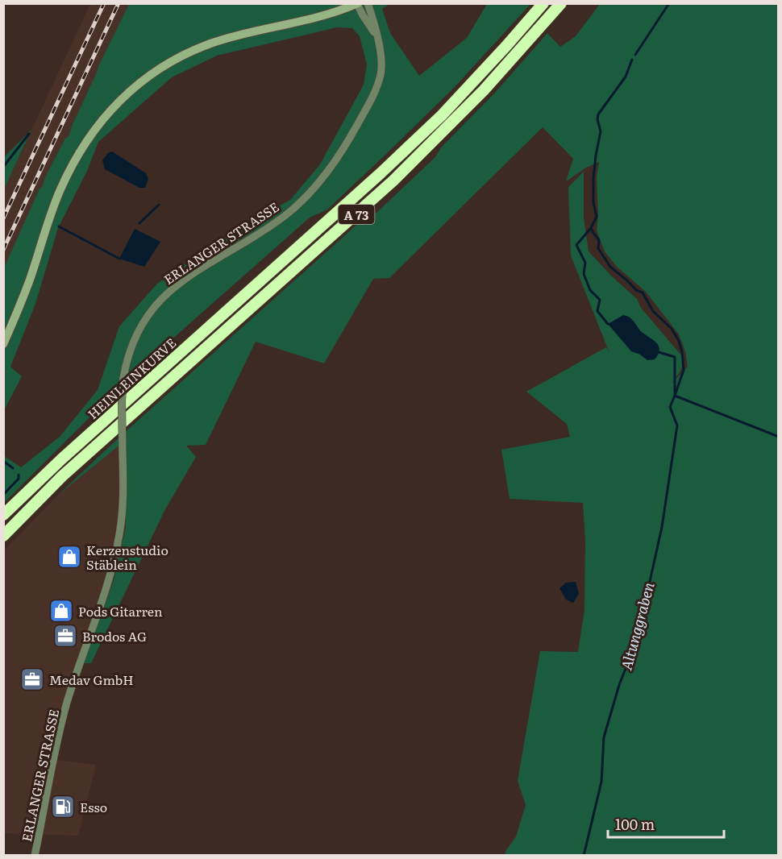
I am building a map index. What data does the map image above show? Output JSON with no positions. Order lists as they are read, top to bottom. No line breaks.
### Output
{"streets":{"highway":["A 73","HEINLEINKURVE"],"street":["ERLANGER STRASSE"]},"water":["Altunggraben"],"places":{"shop":["Kerzenstudio Stäblein","Pods Gitarren"],"office":["Brodos AG","Medav GmbH"],"fuel station":["Esso"]},"scale_bar":"100 m"}
